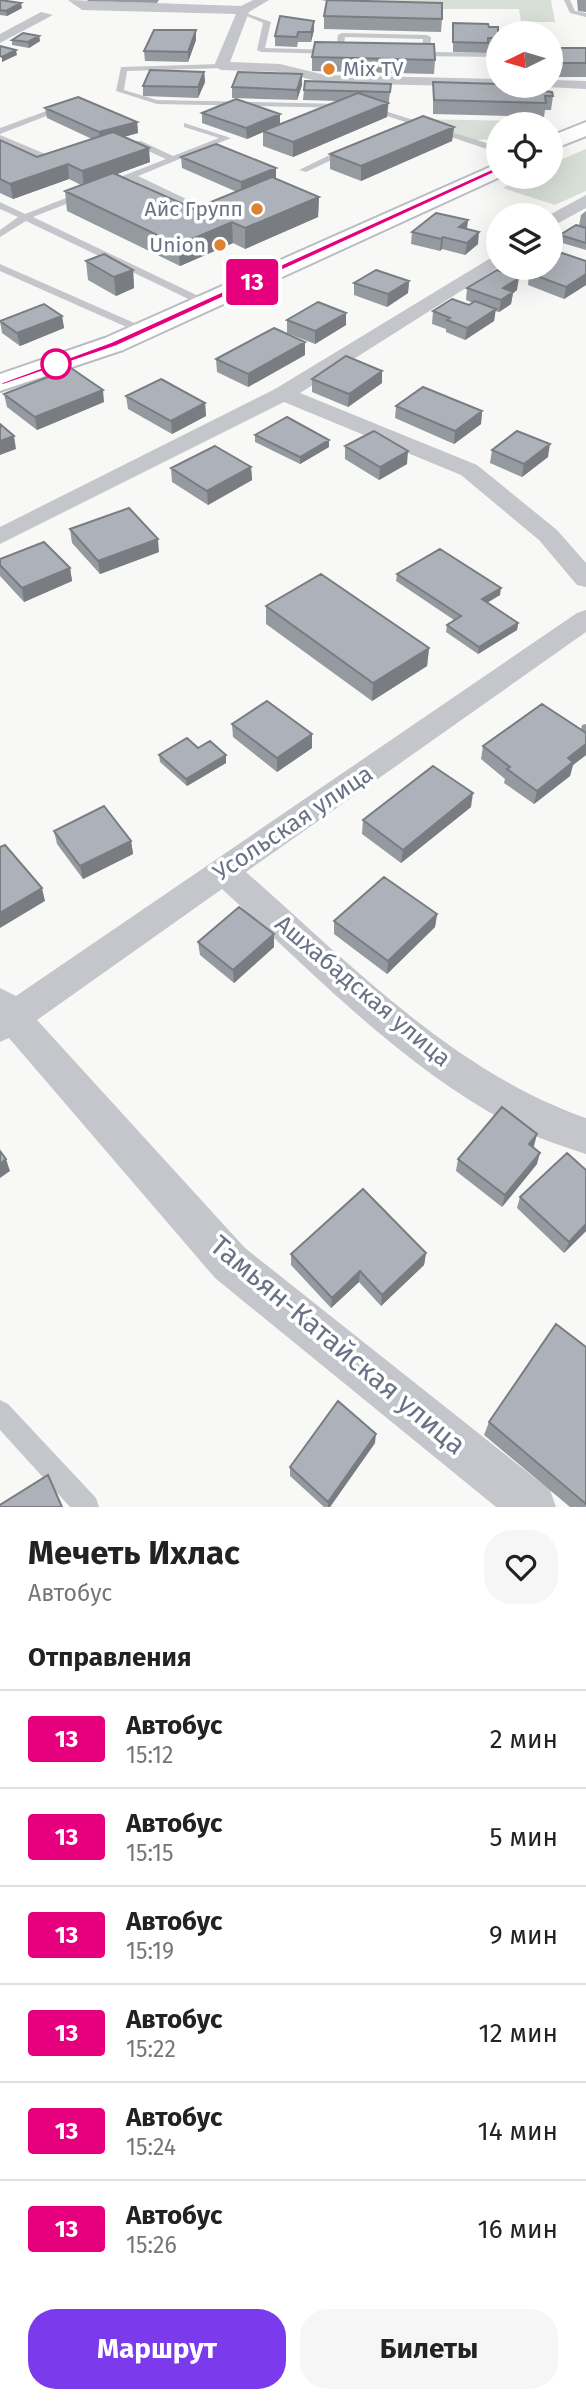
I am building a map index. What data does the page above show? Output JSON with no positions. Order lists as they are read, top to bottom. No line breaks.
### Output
{"streets":{"street":["Усольская улица","Ашхабадская улица","Тамьян-Катайская улица"]},"crossings":[["Усольская улица","Ашхабадская улица"],["Усольская улица","Тамьян-Катайская улица"]],"places":["Mix TV","Айс Групп","Union"],"lines":["bus line 13"],"north":"left","page":{"on_map":"13","heading":[["Мечеть Ихлас","Автобус"],"Отправления"],"list":[{"mark":"13","name":"Автобус","note":"15:12","value":"2 мин"},{"mark":"13","name":"Автобус","note":"15:15","value":"5 мин"},{"mark":"13","name":"Автобус","note":"15:19","value":"9 мин"},{"mark":"13","name":"Автобус","note":"15:22","value":"12 мин"},{"mark":"13","name":"Автобус","note":"15:24","value":"14 мин"},{"mark":"13","name":"Автобус","note":"15:26","value":"16 мин"}],"buttons":["Маршрут","Билеты"]}}
